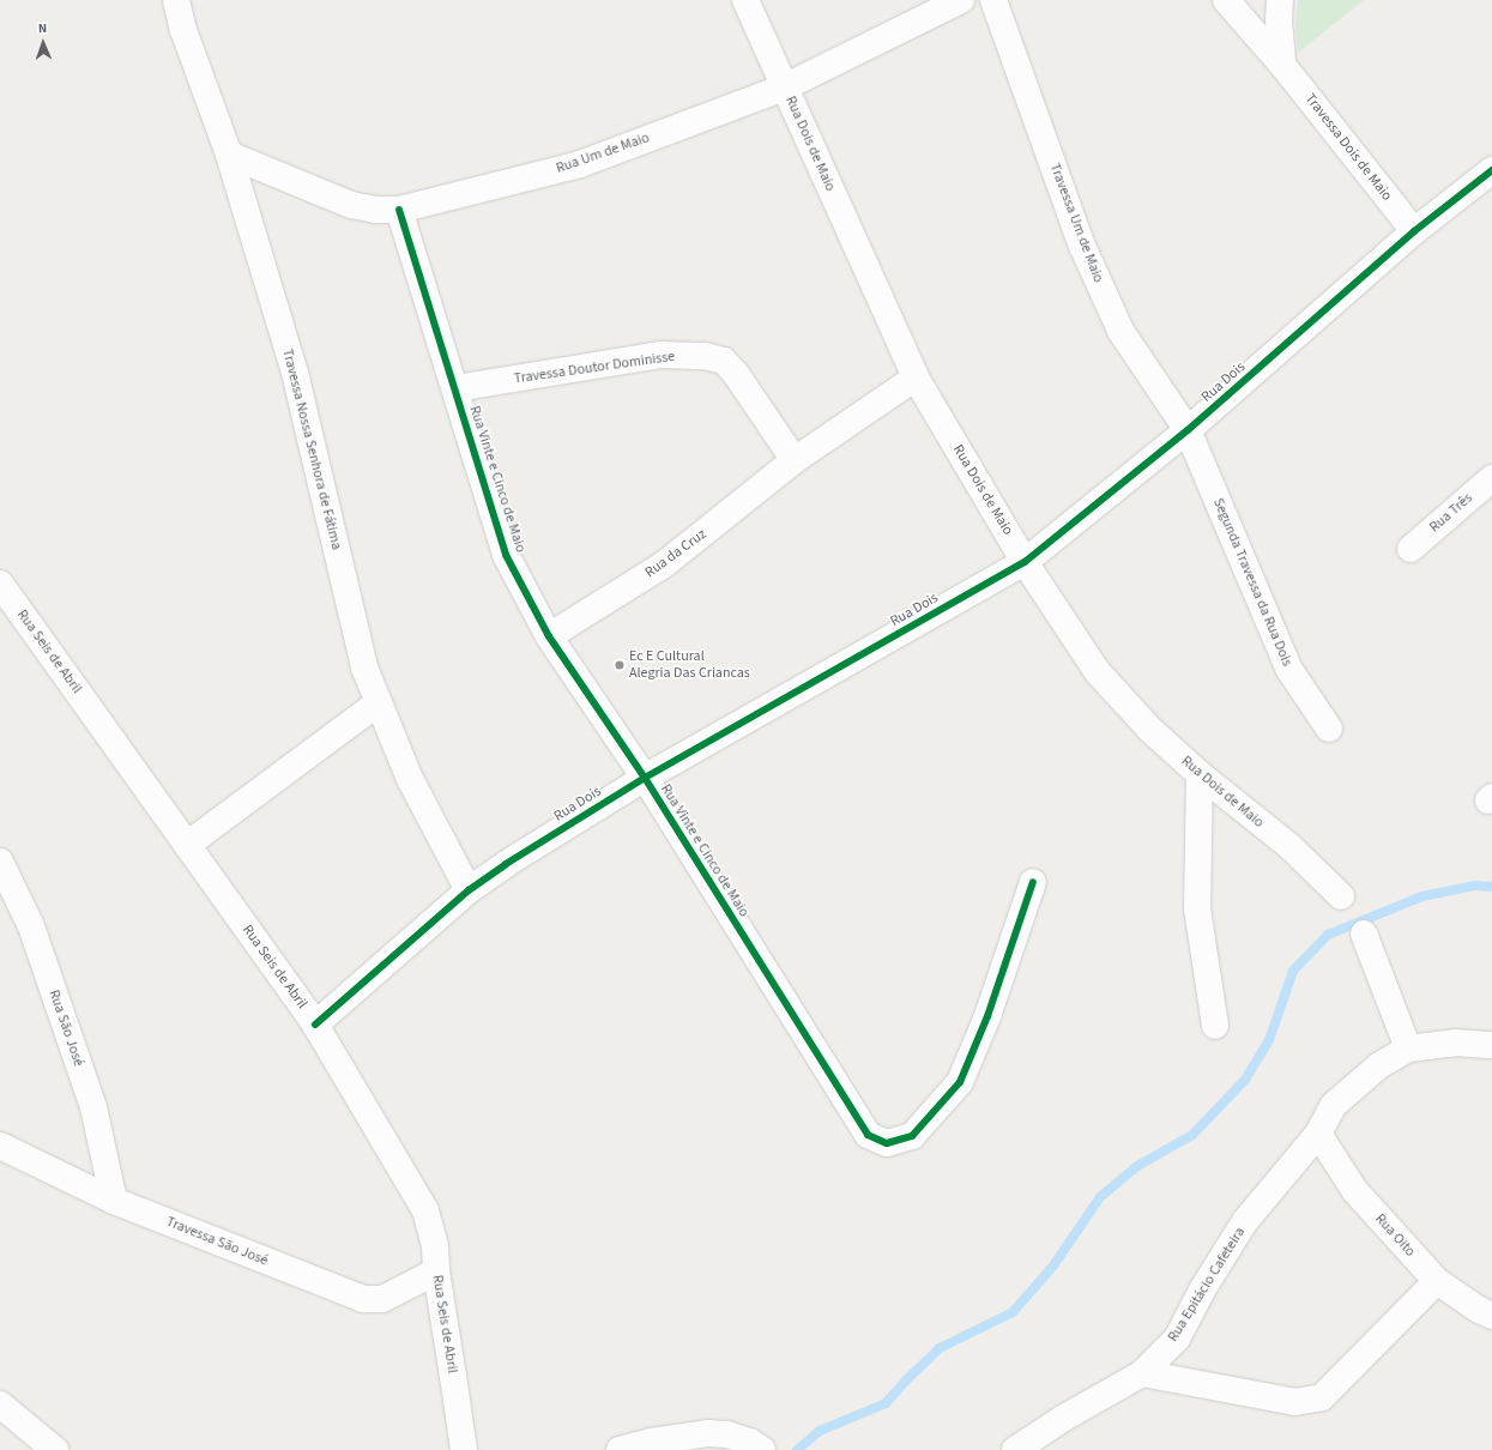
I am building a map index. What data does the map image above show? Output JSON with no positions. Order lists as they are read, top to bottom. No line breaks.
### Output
{"streets":{"street":["Rua Dois de Maio","Travessa Dois de Maio","Rua Um de Maio","Travessa Um de Maio","Travessa Doutor Dominisse","Rua Dois","Travessa Nossa Senhora de Fátima","Rua Vinte e Cinco de Maio","Rua Três","Rua da Cruz","Segunda Travessa da Rua Dois","Rua Seis de Abril","Rua São José","Rua Oito","Travessa São José","Rua Epitácio Cafeteira"]},"crossings":[["Rua Dois de Maio","Rua Um de Maio"],["Rua Dois de Maio","Rua Dois"],["Travessa Dois de Maio","Rua Dois"],["Rua Um de Maio","Travessa Nossa Senhora de Fátima"],["Rua Um de Maio","Rua Vinte e Cinco de Maio"],["Travessa Um de Maio","Rua Dois"],["Travessa Um de Maio","Segunda Travessa da Rua Dois"],["Travessa Doutor Dominisse","Rua Vinte e Cinco de Maio"],["Travessa Doutor Dominisse","Rua da Cruz"],["Rua Dois","Travessa Nossa Senhora de Fátima"],["Rua Dois","Rua Vinte e Cinco de Maio"],["Rua Dois","Segunda Travessa da Rua Dois"],["Rua Dois","Rua Seis de Abril"],["Rua Vinte e Cinco de Maio","Rua da Cruz"],["Rua Seis de Abril","Travessa São José"],["Rua São José","Travessa São José"],["Rua Oito","Rua Epitácio Cafeteira"]],"places":["Ec E Cultural Alegria Das Criancas"],"north":"top"}
